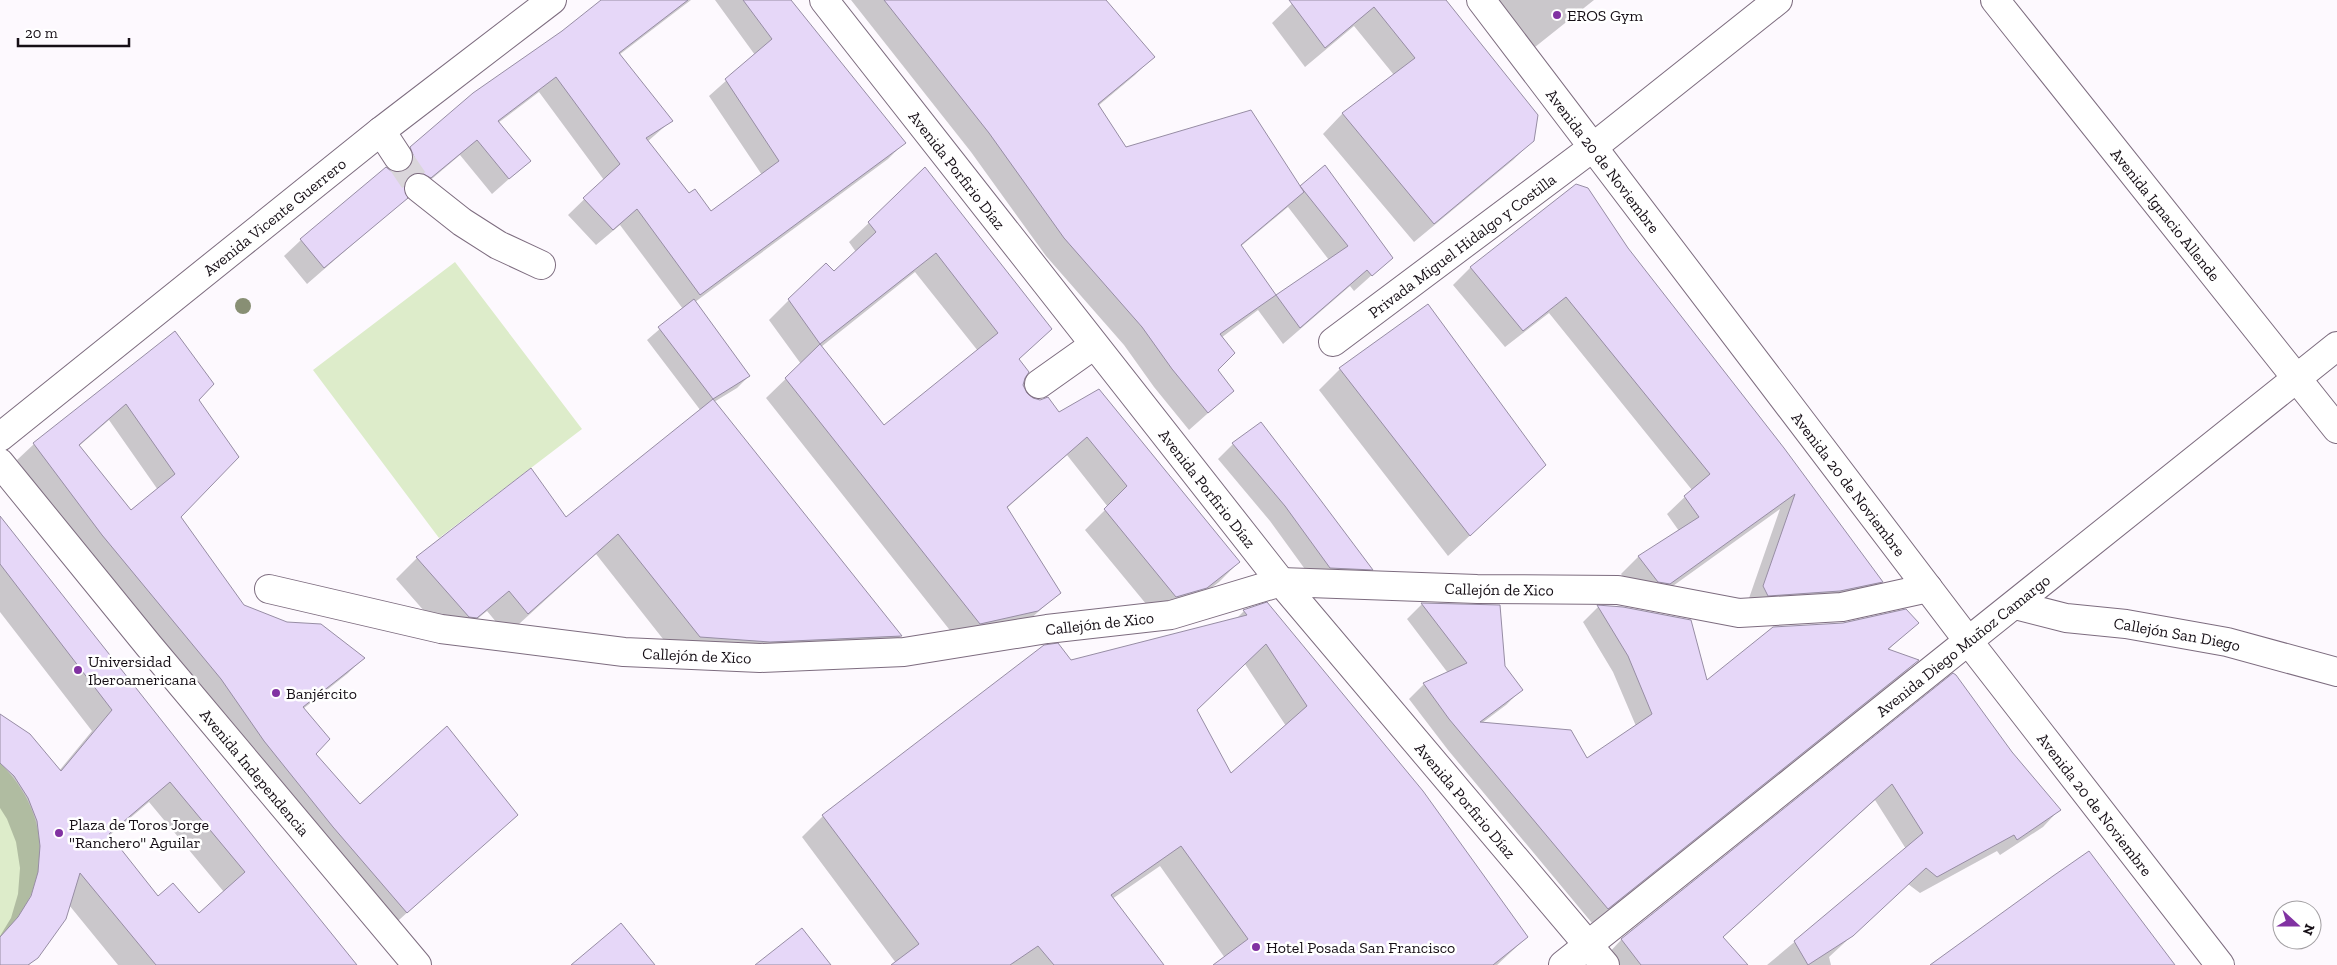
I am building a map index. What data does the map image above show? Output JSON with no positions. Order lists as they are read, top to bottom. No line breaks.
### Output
{"streets":{"street":["Avenida 20 de Noviembre","Avenida Porfirio Díaz","Avenida Ignacio Allende","Avenida Vicente Guerrero","Privada Miguel Hidalgo y Costilla","Callejón de Xico","Callejón San Diego","Avenida Diego Muñoz Camargo","Avenida Independencia"]},"crossings":[["Avenida 20 de Noviembre","Privada Miguel Hidalgo y Costilla"],["Avenida 20 de Noviembre","Callejón de Xico"],["Avenida 20 de Noviembre","Avenida Diego Muñoz Camargo"],["Avenida Porfirio Díaz","Callejón de Xico"],["Avenida Porfirio Díaz","Avenida Diego Muñoz Camargo"],["Avenida Ignacio Allende","Avenida Diego Muñoz Camargo"],["Callejón San Diego","Avenida Diego Muñoz Camargo"]],"places":["EROS Gym","Universidad Iberoamericana","Banjército","Plaza de Toros Jorge \"Ranchero\" Aguilar","Hotel Posada San Francisco"],"scale_bar":"20 m","north":"right"}
